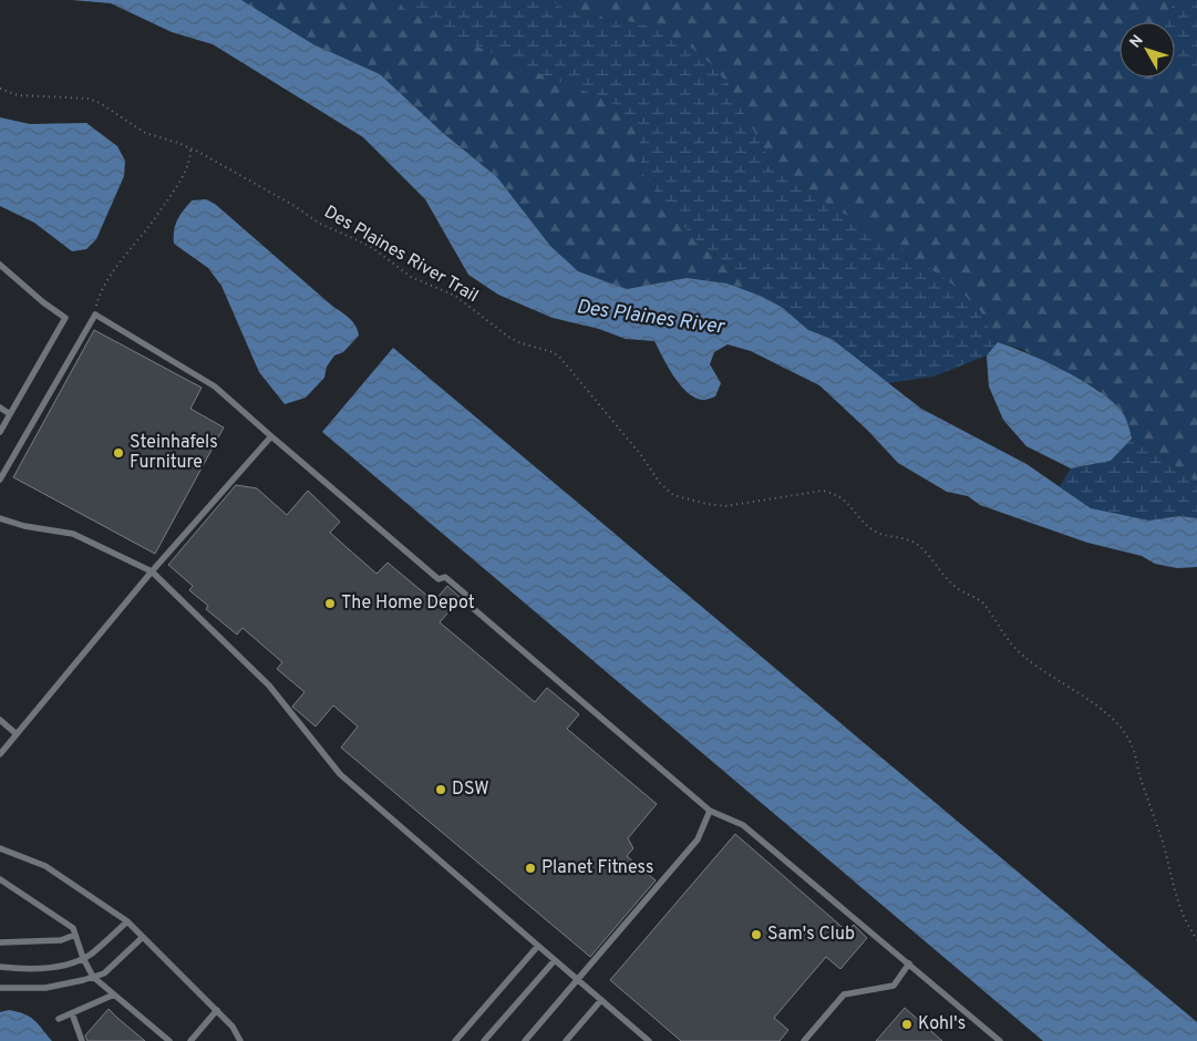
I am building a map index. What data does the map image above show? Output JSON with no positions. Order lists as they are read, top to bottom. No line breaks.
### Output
{"streets":{"path":["Des Plaines River Trail"]},"water":["Des Plaines River"],"places":["Steinhafels Furniture","The Home Depot","DSW","Planet Fitness","Sam's Club","Kohl's"],"north":"top left"}
